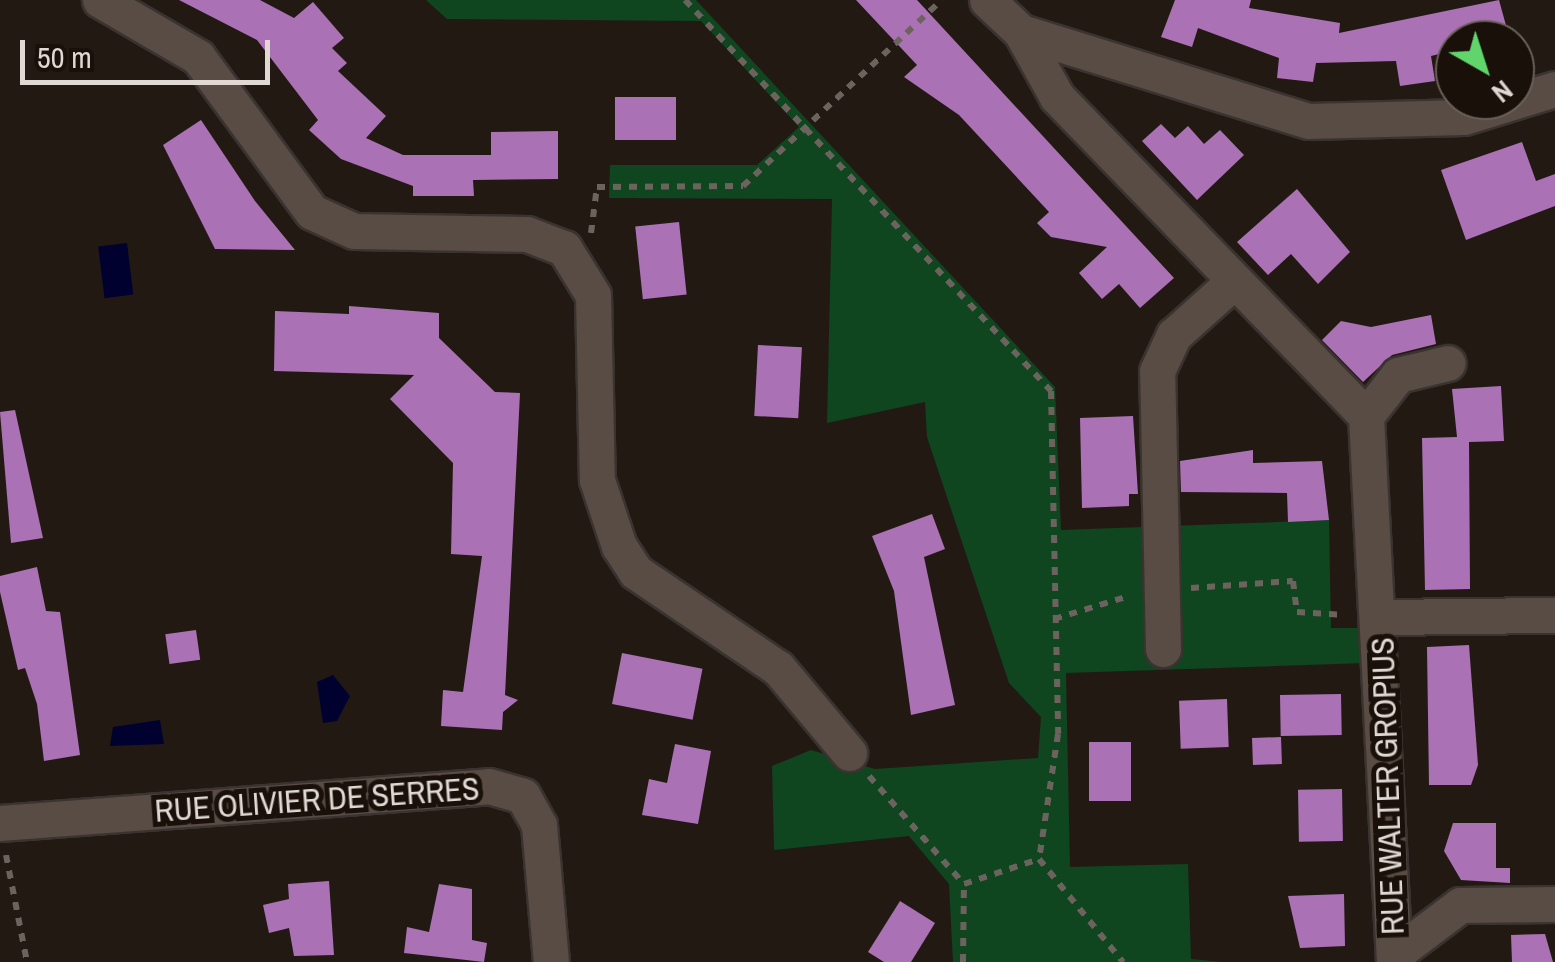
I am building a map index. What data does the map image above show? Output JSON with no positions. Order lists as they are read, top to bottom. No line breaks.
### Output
{"streets":{"street":["RUE WALTER GROPIUS","RUE OLIVIER DE SERRES"]},"scale_bar":"50 m","north":"bottom right"}
